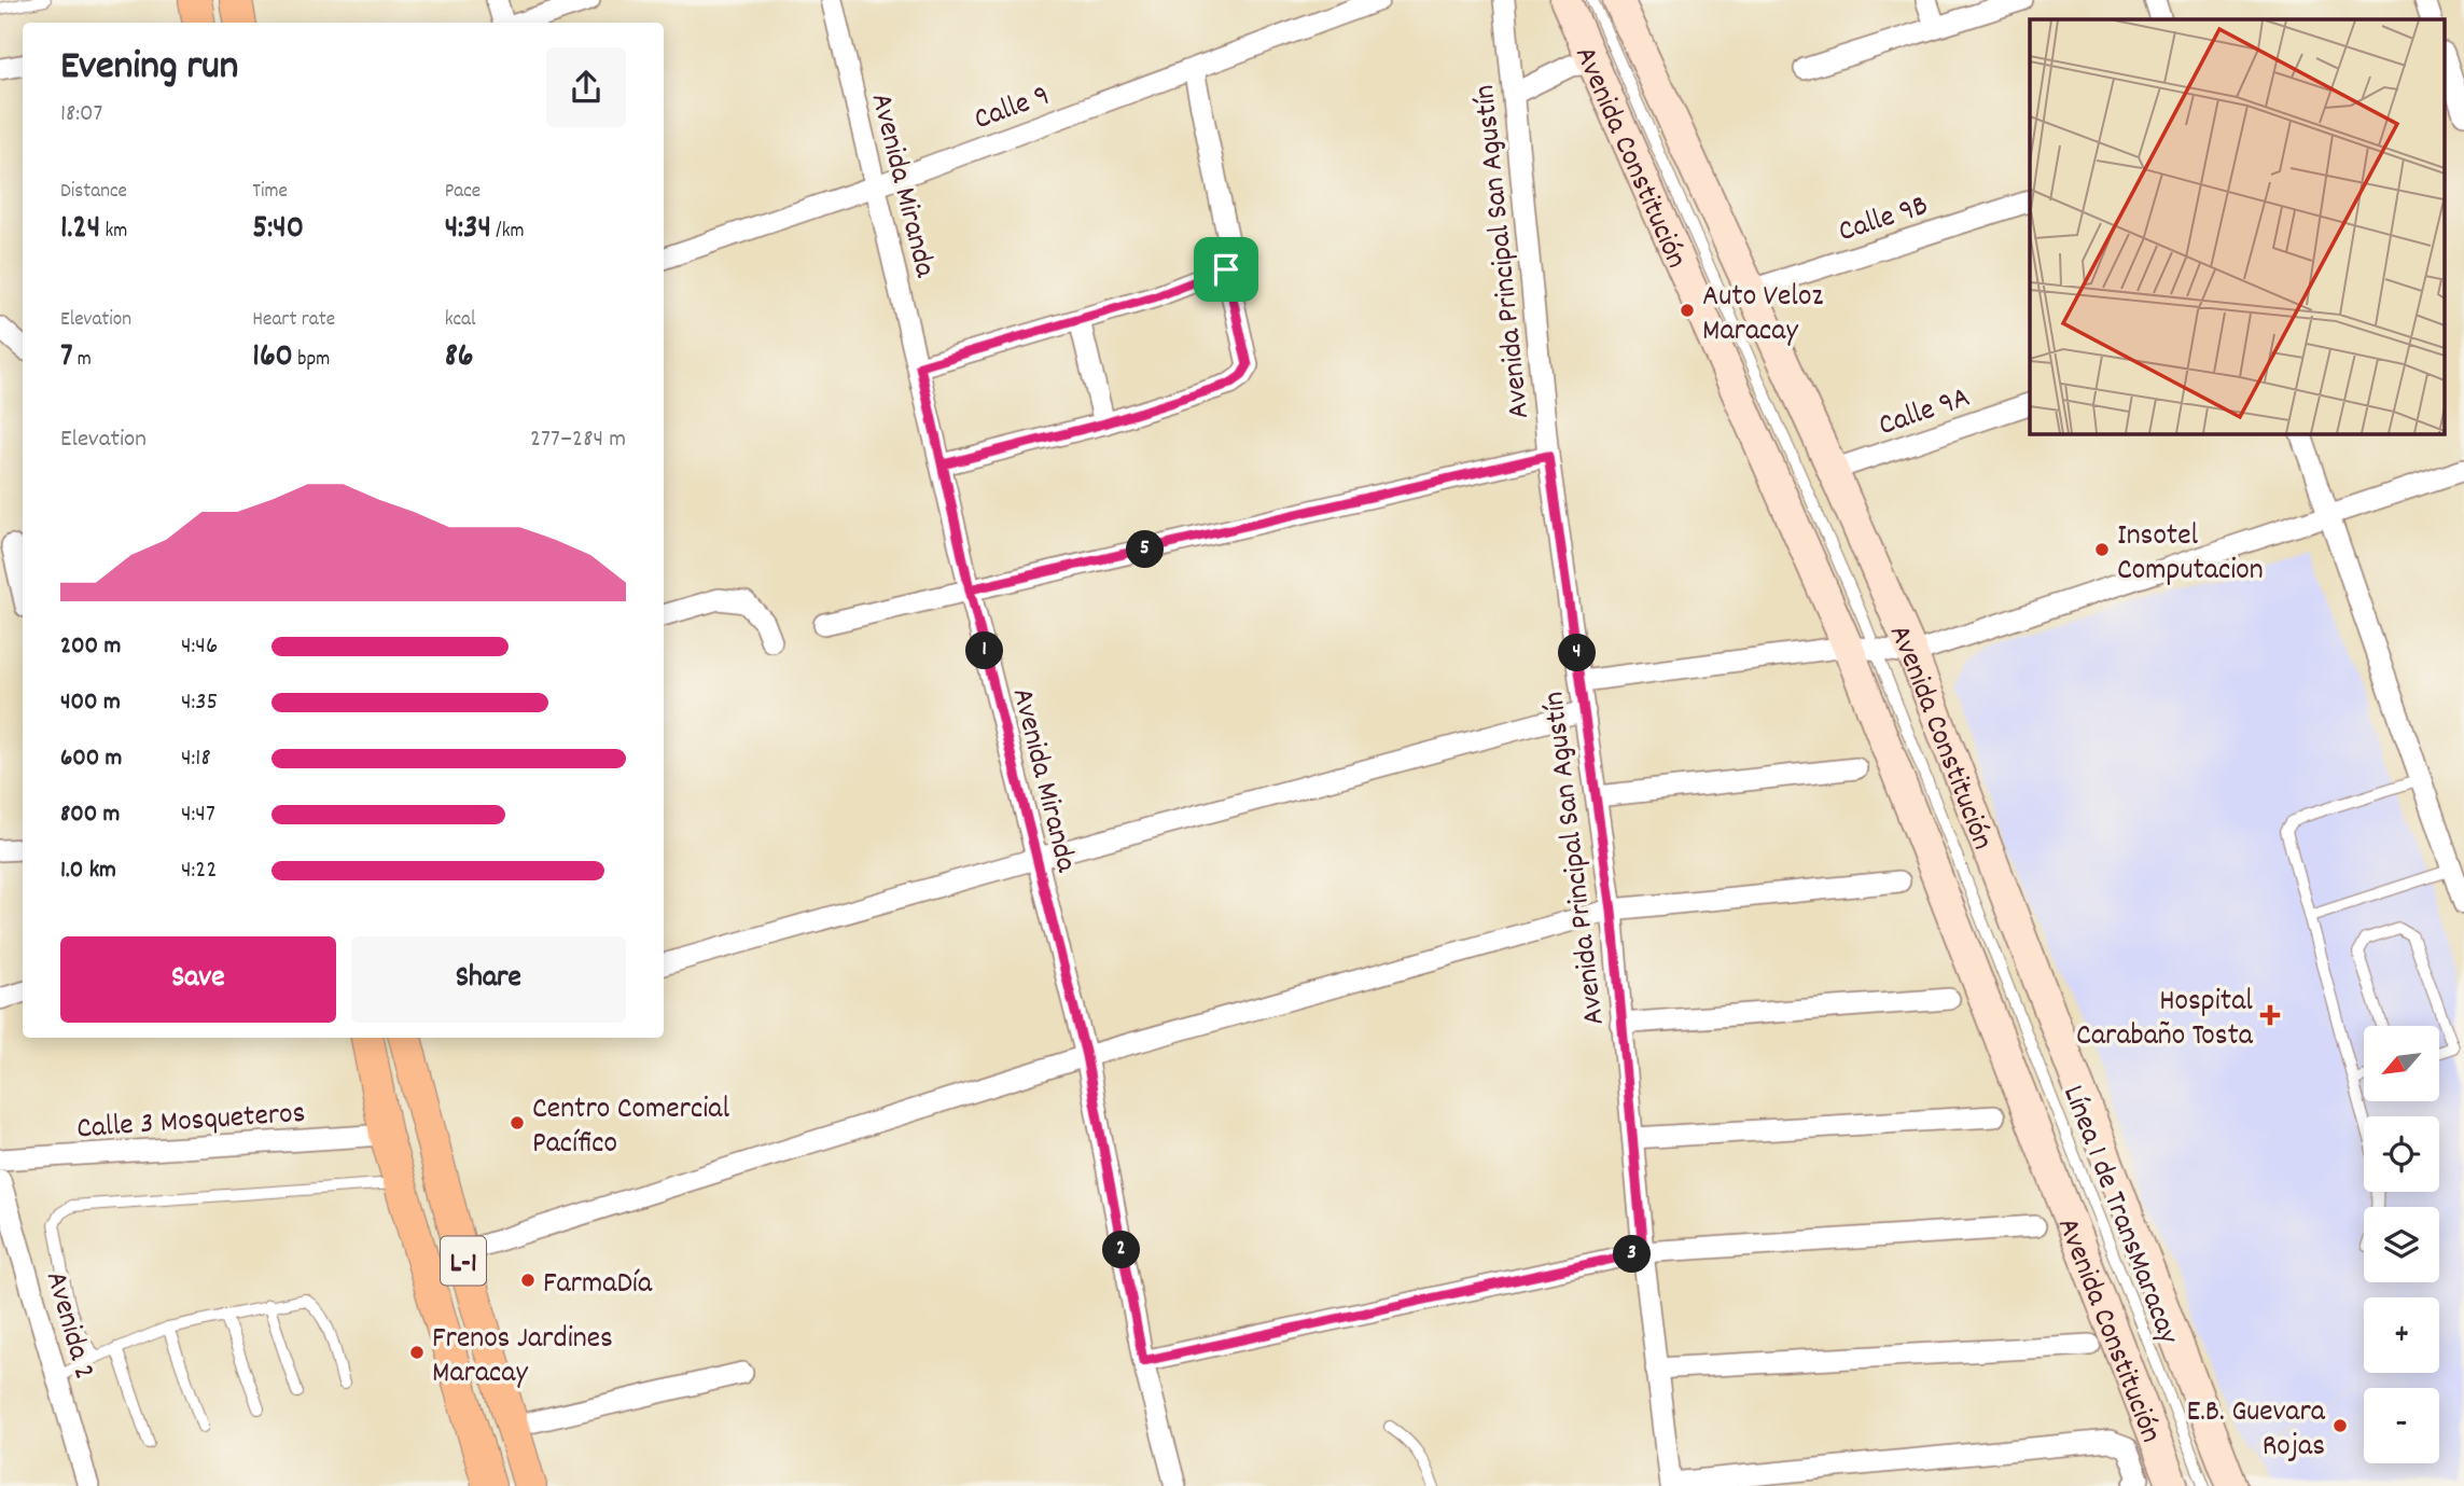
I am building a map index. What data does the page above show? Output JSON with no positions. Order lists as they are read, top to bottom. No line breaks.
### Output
{"streets":{"main road":["L-1"],"street":["Calle 9","Avenida Constitución","Avenida Miranda","Calle 9B","Avenida Principal San Agustín","Calle 9A","Calle 3 Mosqueteros","Avenida 2"],"lane":["Línea 1 de TransMaracay"]},"crossings":[["Calle 9","Avenida Miranda"],["Avenida Constitución","Calle 9B"],["Avenida Constitución","Calle 9A"],["Avenida Constitución","Línea 1 de TransMaracay"],["Calle 3 Mosqueteros","L-1"]],"places":{"other":["Auto Veloz Maracay","Insotel Computacion","Centro Comercial Pacífico","FarmaDía","Frenos Jardines Maracay","E.B. Guevara Rojas"],"health":["Hospital Carabaño Tosta"]},"north":"bottom left","page":{"heading":["Evening run","18:07"],"stats":[["Distance","1.24 km"],["Time","5:40"],["Pace","4:34 /km"],["Elevation","7 m"],["Heart rate","160 bpm"],["kcal","86"]],"chart":["Elevation","277–284 m"],"pins":["5","1","4","2","3"],"list":[{"name":"200 m","note":"4:46"},{"name":"400 m","note":"4:35"},{"name":"600 m","note":"4:18"},{"name":"800 m","note":"4:47"},{"name":"1.0 km","note":"4:22"}],"buttons":["Save","Share"],"map_buttons":["+","−"]}}
